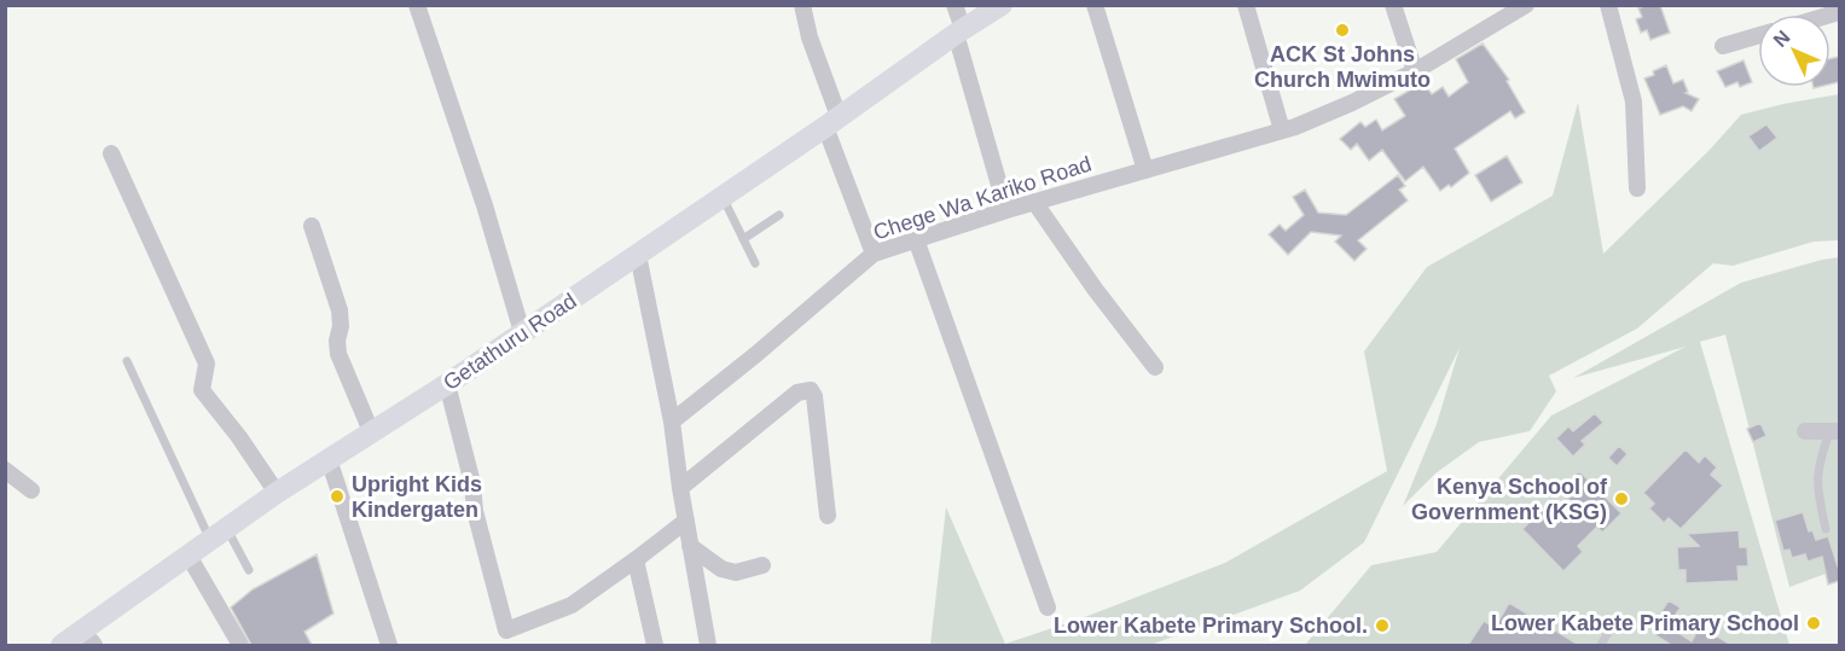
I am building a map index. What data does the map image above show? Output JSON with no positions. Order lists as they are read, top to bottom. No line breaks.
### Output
{"streets":{"main road":["Getathuru Road"],"street":["Chege Wa Kariko Road"]},"places":["ACK St Johns Church Mwimuto","Upright Kids Kindergaten","Kenya School of Government (KSG)","Lower Kabete Primary School","Lower Kabete Primary School."],"north":"top left"}
